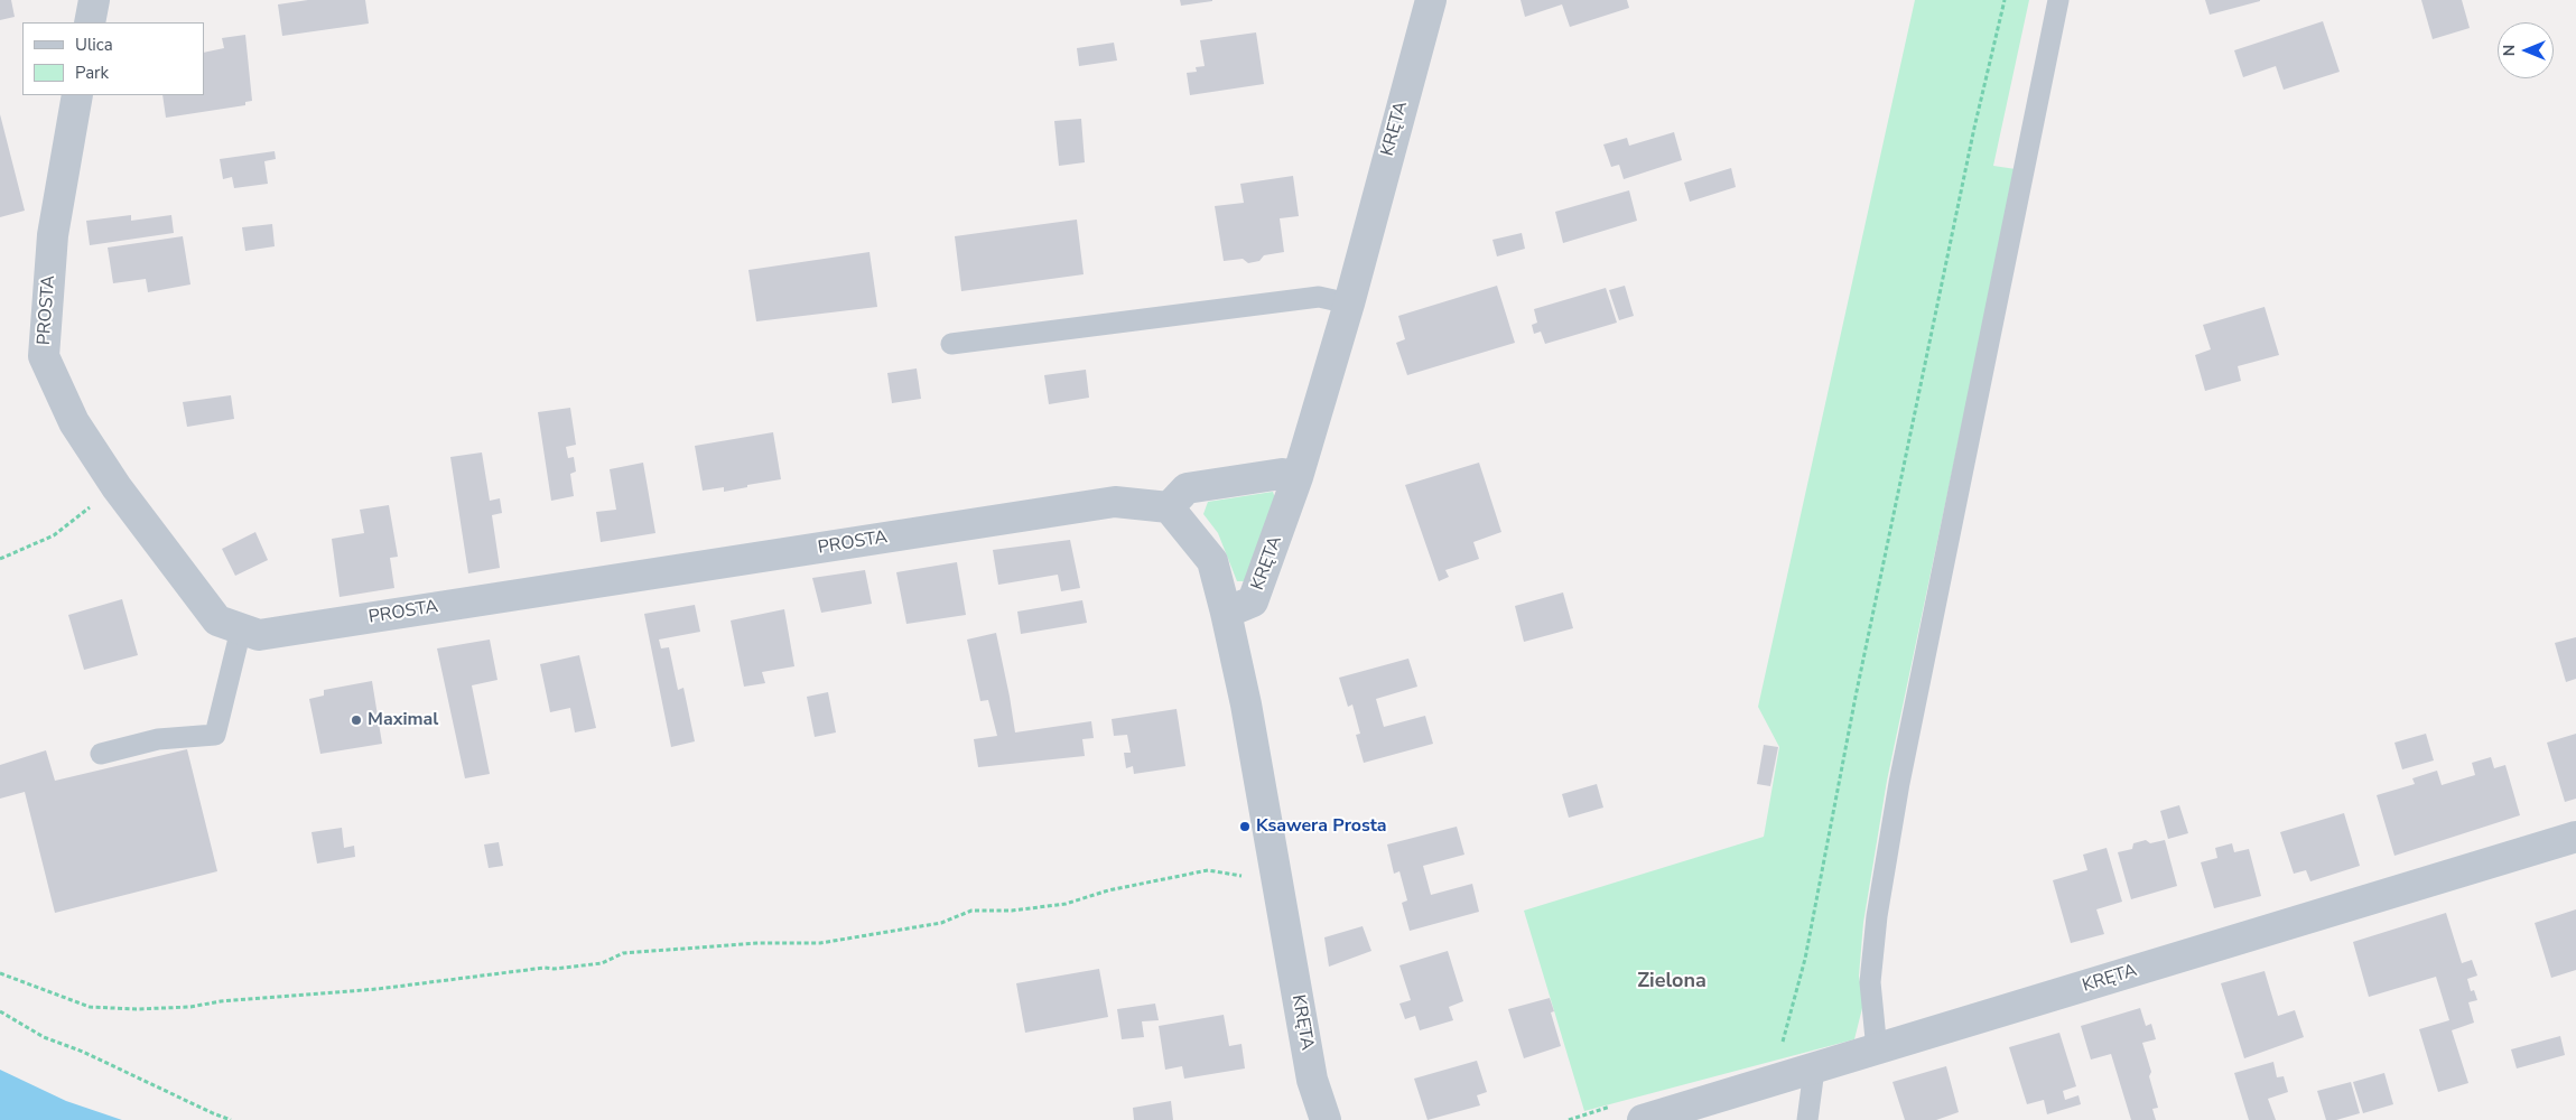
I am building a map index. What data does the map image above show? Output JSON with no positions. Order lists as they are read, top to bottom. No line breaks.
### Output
{"streets":{"street":["KRĘTA","PROSTA"]},"districts":["Zielona"],"places":["Maximal","Ksawera Prosta"],"legend":["Ulica","Park"],"north":"left"}
